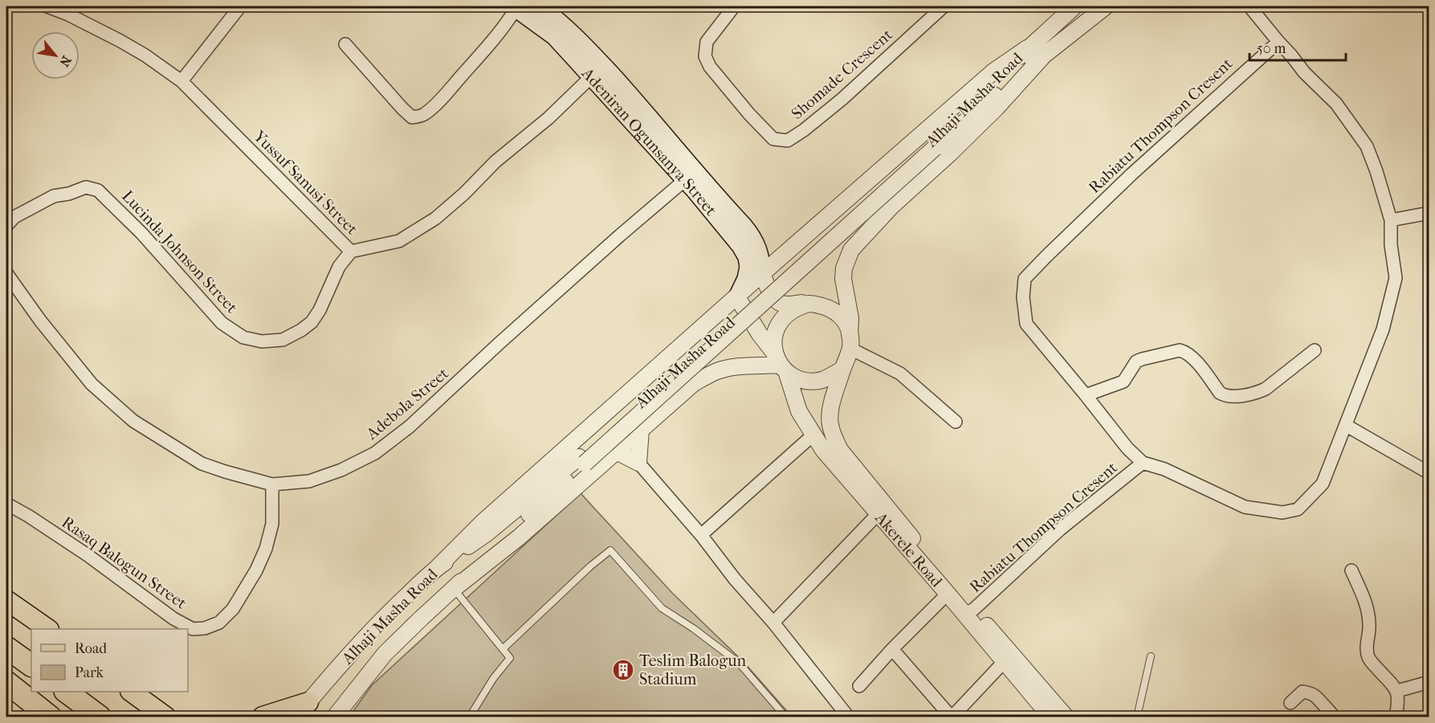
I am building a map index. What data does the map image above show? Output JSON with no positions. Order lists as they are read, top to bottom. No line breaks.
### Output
{"streets":{"main road":["Adeniran Ogunsanya Street"],"street":["Shomade Crescent","Alhaji Masha Road","Rabiatu Thompson Cresent","Yussuf Sanusi Street","Lucinda Johnson Street","Adebola Street","Akerele Road","Rasaq Balogun Street"]},"crossings":[["Rabiatu Thompson Cresent","Akerele Road"],["Adeniran Ogunsanya Street","Yussuf Sanusi Street"],["Adeniran Ogunsanya Street","Adebola Street"],["Yussuf Sanusi Street","Lucinda Johnson Street"],["Adebola Street","Rasaq Balogun Street"]],"places":{"building":["Teslim Balogun Stadium"]},"legend":["Road","Park"],"scale_bar":"50 m","north":"bottom right"}
